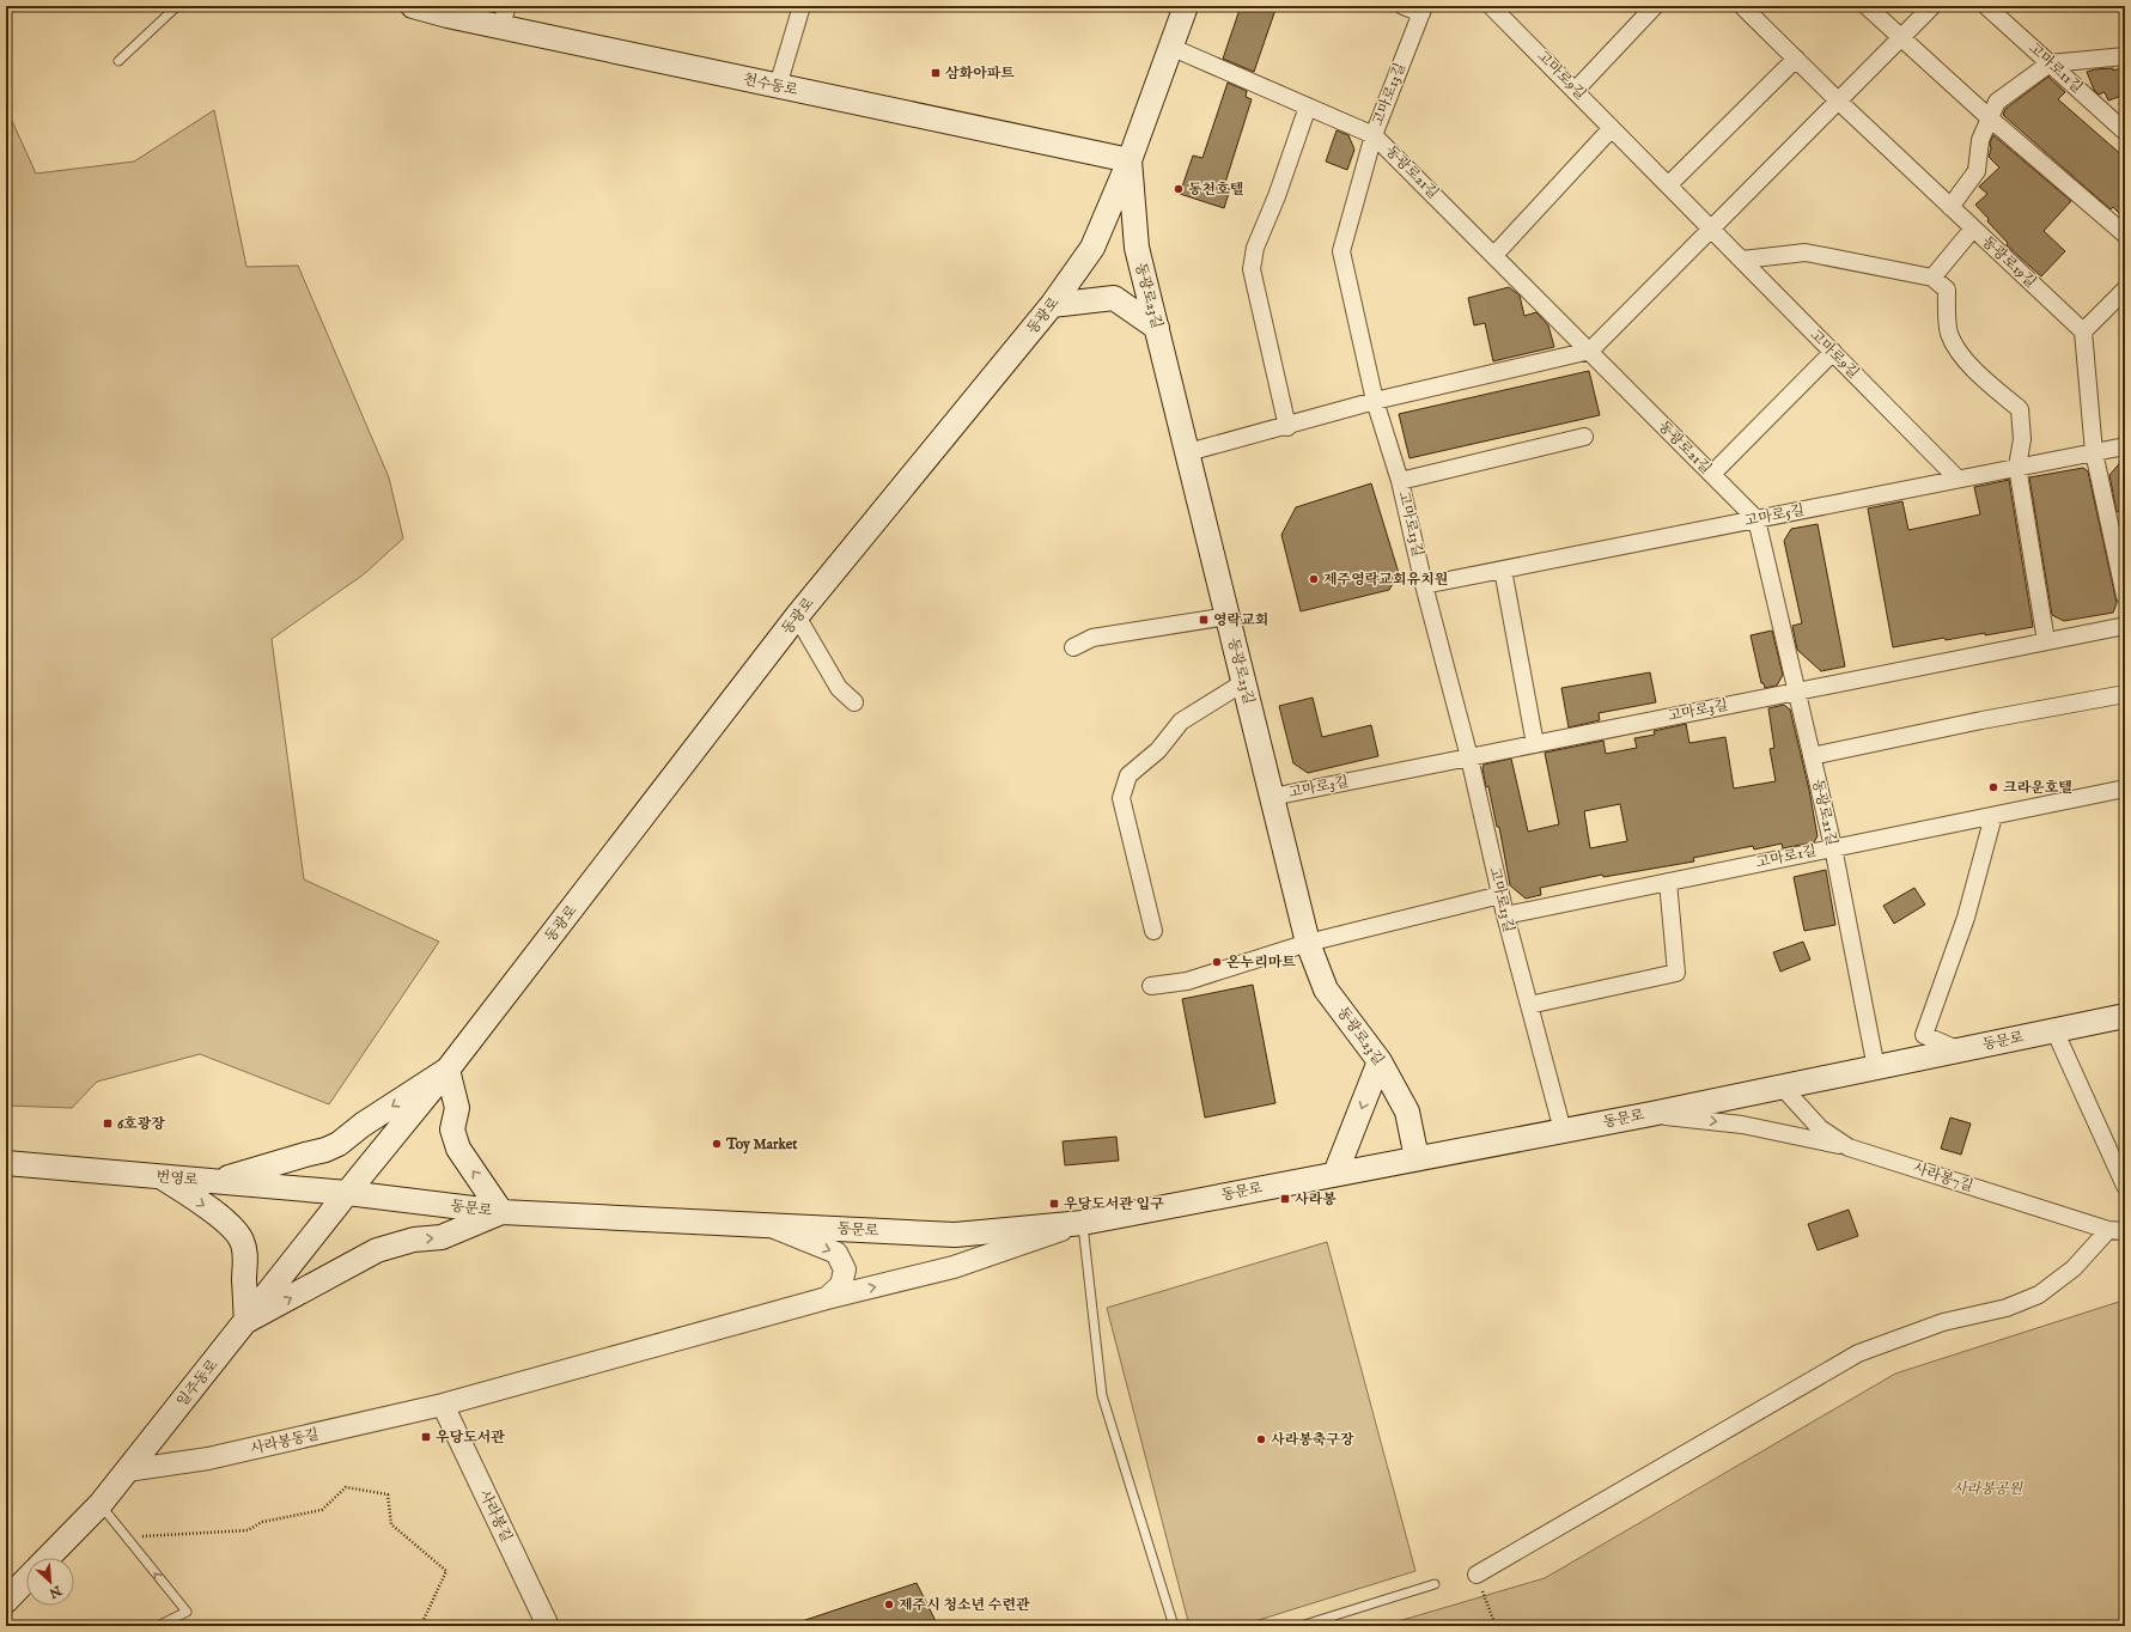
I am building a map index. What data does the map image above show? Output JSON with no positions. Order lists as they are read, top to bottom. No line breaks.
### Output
{"streets":{"main road":["천수동로","동광로23길","동광로","동문로","번영로","일주동로"],"street":["고마로11길","고마로9길","고마로13길","동광로21길","동광로19길","고마로5길","고마로3길","고마로1길","사라봉7길","사라봉동길","사라봉길"]},"crossings":[["고마로9길","고마로5길"],["천수동로","동광로23길"],["천수동로","동광로"],["고마로13길","동광로21길"],["고마로13길","고마로5길"],["고마로13길","고마로3길"],["고마로13길","고마로1길"],["고마로13길","동문로"],["동광로21길","동광로"],["동광로21길","고마로5길"],["동광로21길","고마로3길"],["동광로21길","고마로1길"],["동광로21길","동문로"],["동광로23길","동광로"],["동광로23길","고마로3길"],["동광로23길","동문로"],["동광로","동문로"],["동광로","번영로"],["동광로","일주동로"],["동문로","사라봉7길"],["동문로","번영로"],["동문로","일주동로"],["동문로","사라봉동길"],["번영로","일주동로"],["일주동로","사라봉동길"],["사라봉동길","사라봉길"]],"parks":["사라봉공원"],"places":{"transit":["삼화아파트","영락교회","6호광장","사라봉","우당도서관 입구","우당도서관"],"other":["동천호텔","제주영락교회유치원","크라운호텔","온누리마트","Toy Market","사라봉축구장","제주시 청소년 수련관"]},"north":"bottom right"}
